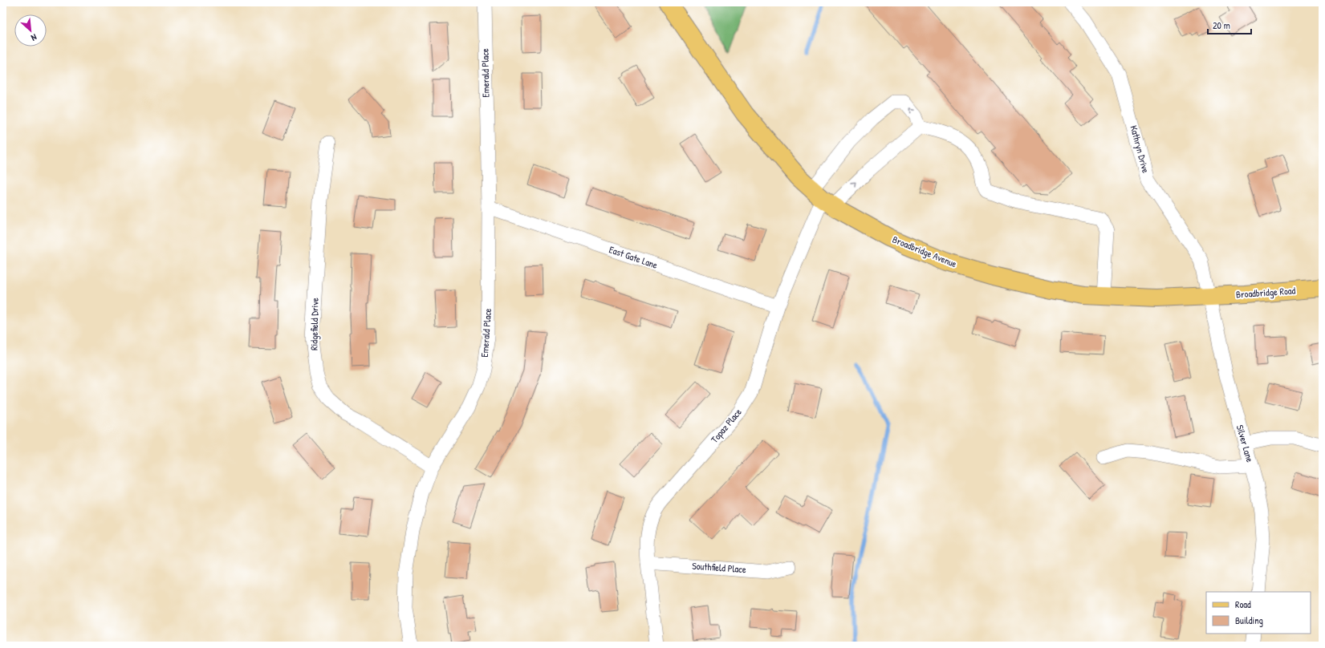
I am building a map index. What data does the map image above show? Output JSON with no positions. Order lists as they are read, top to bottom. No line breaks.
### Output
{"streets":{"main road":["Broadbridge Avenue","Broadbridge Road"],"street":["Emerald Place","Kathryn Drive","East Gate Lane","Ridgefield Drive","Topaz Place","Silver Lane","Southfield Place"]},"crossings":[["Emerald Place","East Gate Lane"],["Emerald Place","Ridgefield Drive"],["Kathryn Drive","Broadbridge Avenue"],["Kathryn Drive","Broadbridge Road"],["Kathryn Drive","Silver Lane"],["Broadbridge Avenue","Broadbridge Road"],["Broadbridge Avenue","Topaz Place"],["Broadbridge Avenue","Silver Lane"],["East Gate Lane","Topaz Place"],["Broadbridge Road","Silver Lane"],["Topaz Place","Southfield Place"]],"legend":["Road","Building"],"scale_bar":"20 m","north":"bottom right"}
